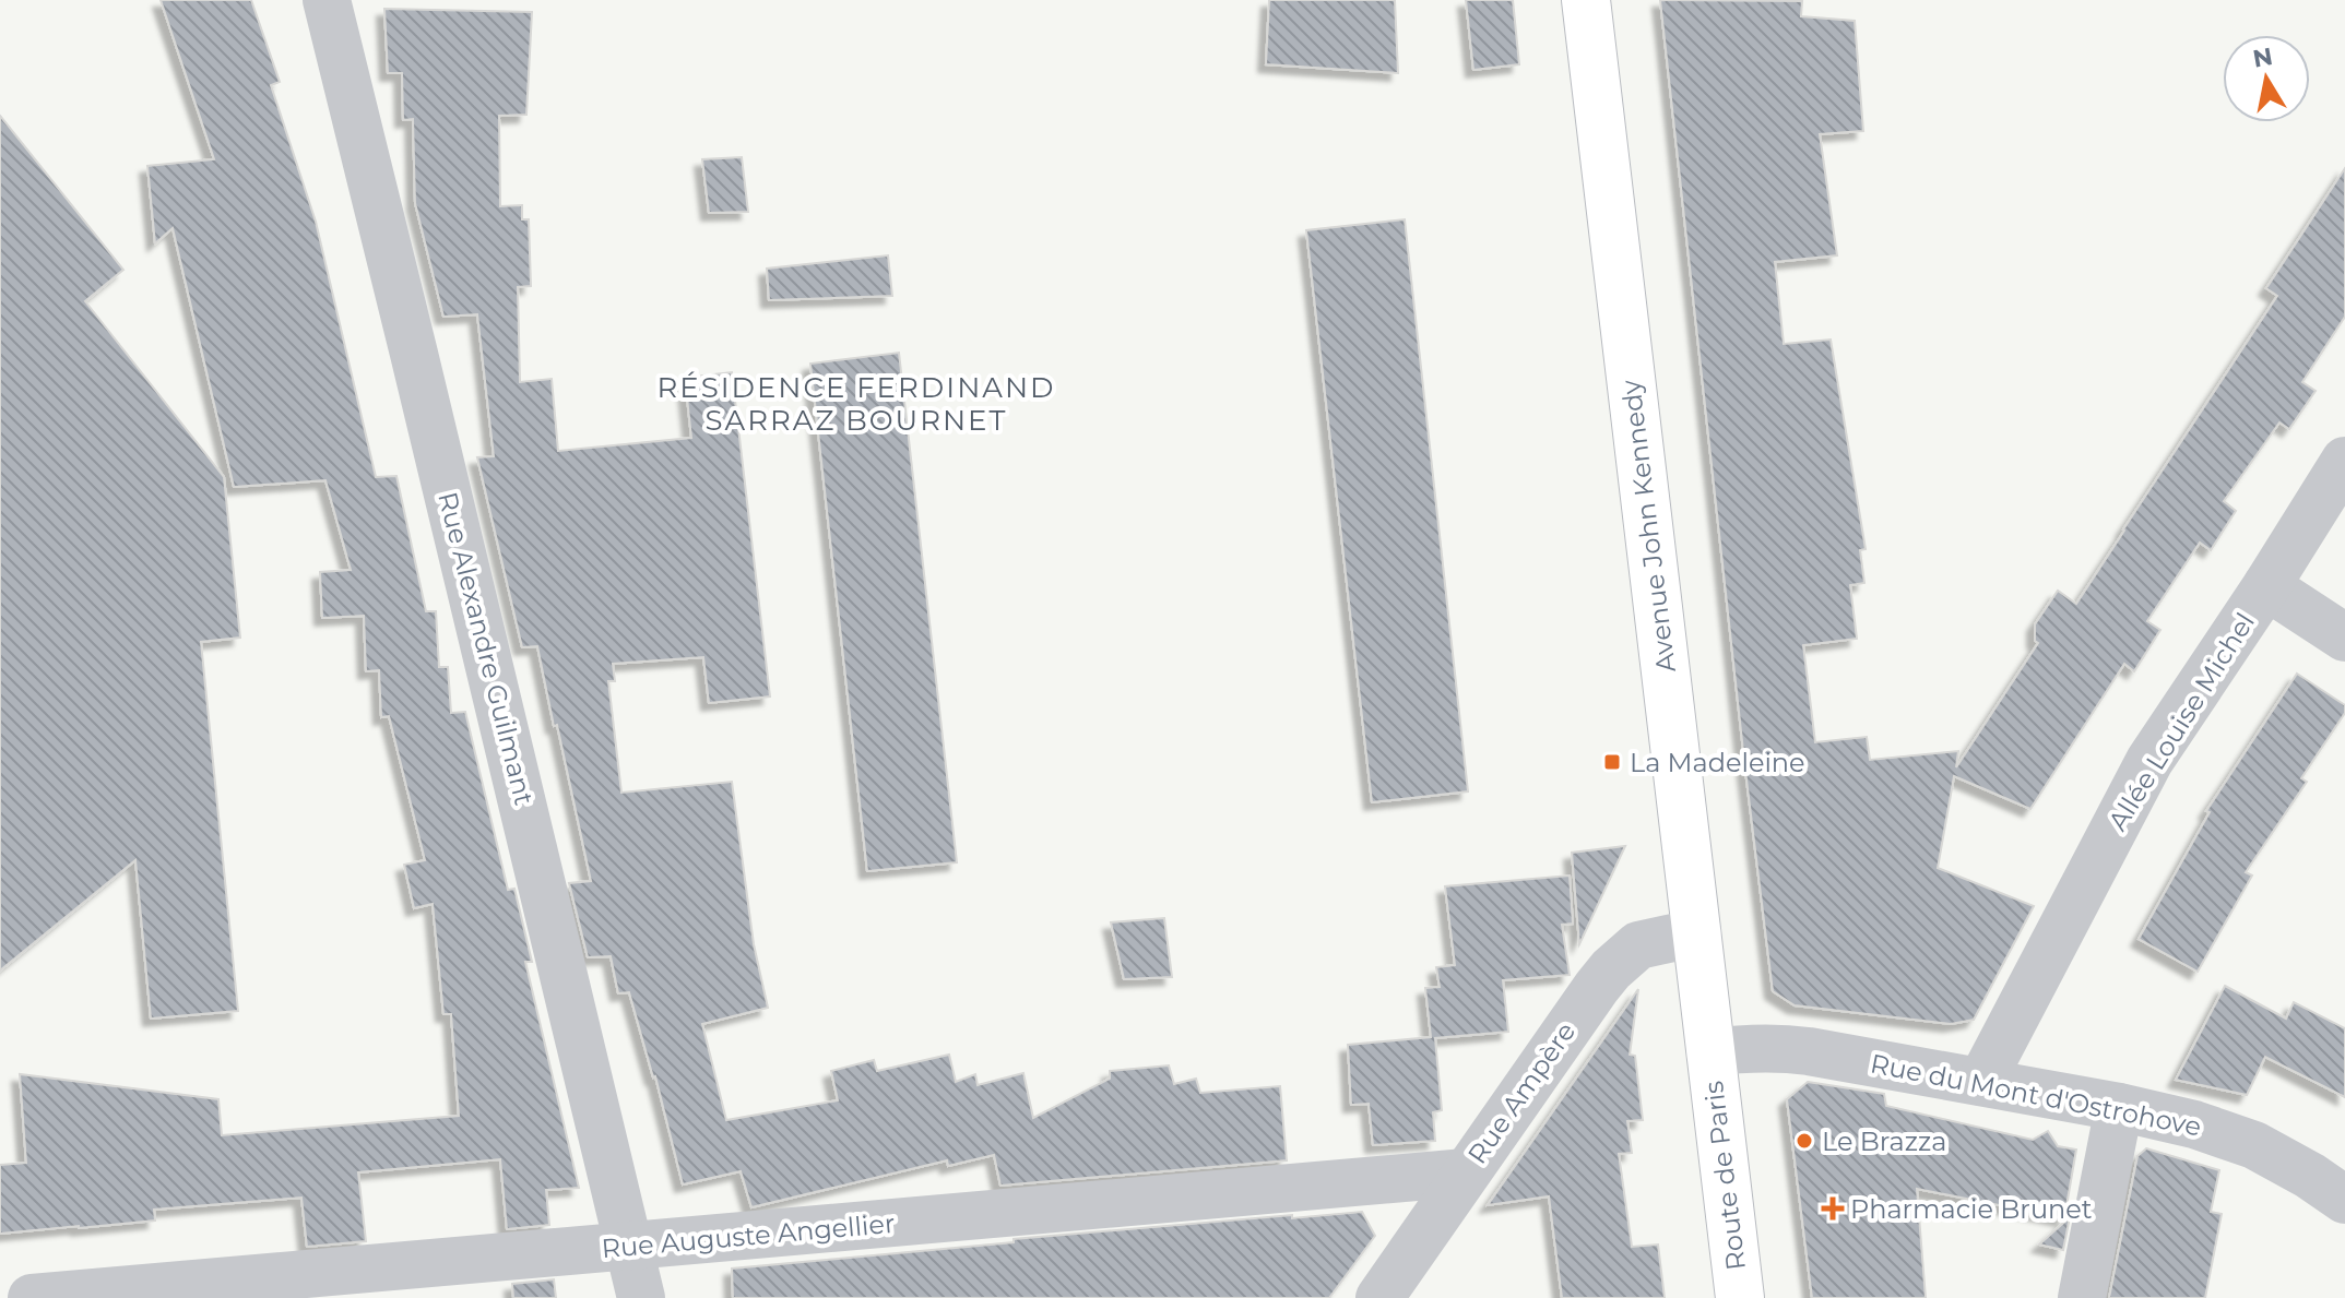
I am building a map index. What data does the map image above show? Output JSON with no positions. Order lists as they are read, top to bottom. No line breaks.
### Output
{"streets":{"main road":["Avenue John Kennedy","Route de Paris"],"street":["Rue Alexandre Guilmant","Allée Louise Michel","Rue Ampère","Rue du Mont d'Ostrohove","Rue Auguste Angellier"]},"crossings":[["Avenue John Kennedy","Rue Ampère"],["Avenue John Kennedy","Rue du Mont d'Ostrohove"],["Avenue John Kennedy","Route de Paris"],["Rue Alexandre Guilmant","Rue Auguste Angellier"],["Allée Louise Michel","Rue du Mont d'Ostrohove"],["Rue Ampère","Rue Auguste Angellier"],["Rue du Mont d'Ostrohove","Route de Paris"]],"districts":["RÉSIDENCE FERDINAND SARRAZ BOURNET"],"places":{"transit":["La Madeleine"],"other":["Le Brazza"],"health":["Pharmacie Brunet"]},"north":"top"}
